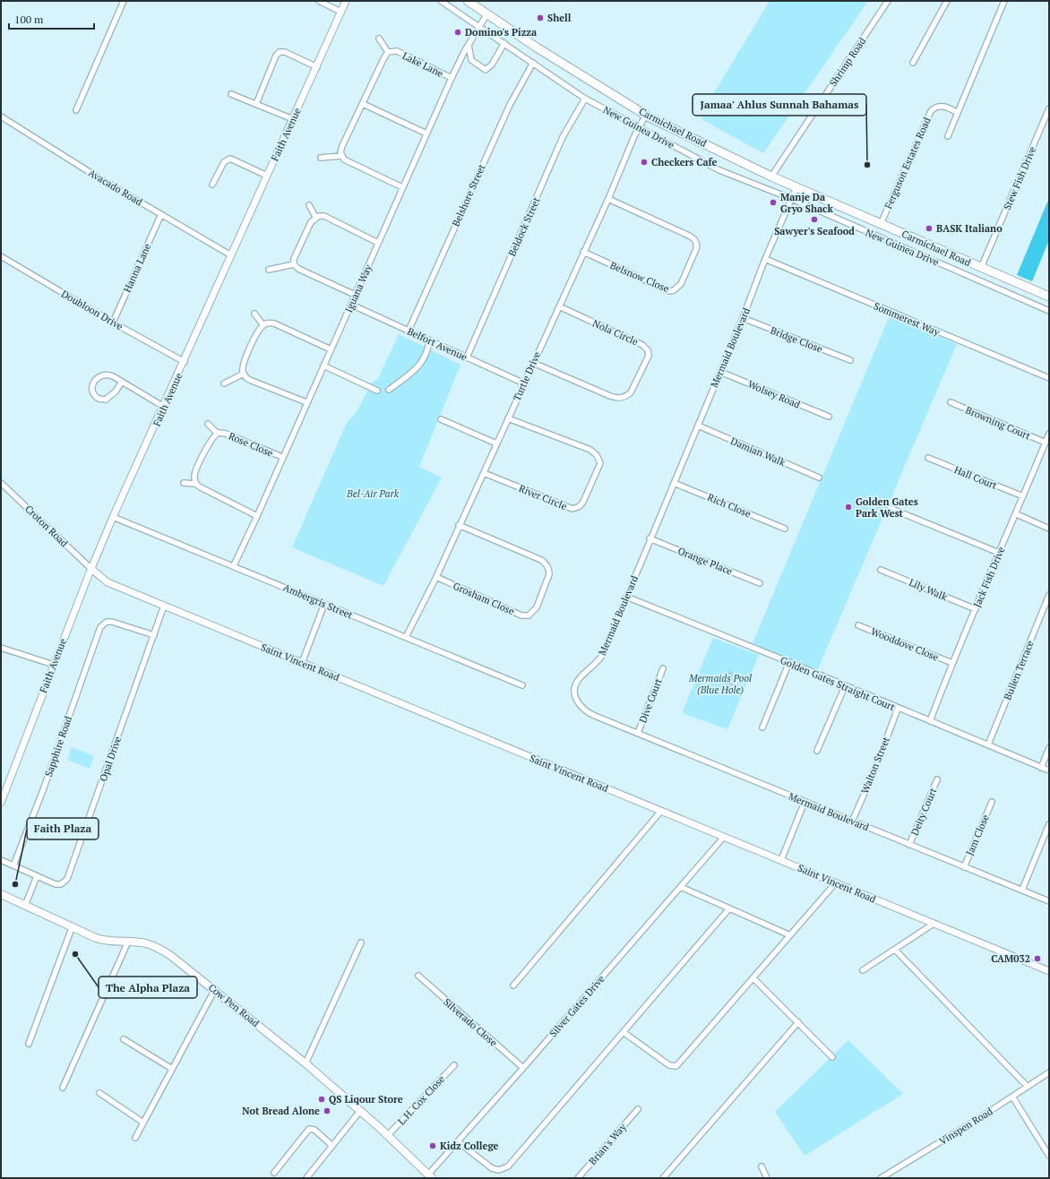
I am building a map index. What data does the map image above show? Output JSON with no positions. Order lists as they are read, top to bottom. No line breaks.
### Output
{"streets":{"main road":["Carmichael Road","Cow Pen Road"],"street":["Shrimp Road","Lake Lane","New Guinea Drive","Faith Avenue","Ferguson Estates Road","Stew Fish Drive","Avacado Road","Belshore Street","Beldock Street","Hanna Lane","Belsnow Close","Iguana Way","Doubloon Drive","Sommerest Way","Nola Circle","Bridge Close","Belfort Avenue","Mermaid Boulevard","Turtle Drive","Wolsey Road","Browning Court","Rose Close","Damian Walk","Hall Court","River Circle","Rich Close","Croton Road","Orange Place","Jack Fish Drive","Lily Walk","Grosham Close","Ambergris Street","Wooddove Close","Saint Vincent Road","Bullen Terrace","Golden Gates Straight Court","Dive Court","Sapphire Road","Opal Drive","Walton Street","Deity Court","Jam Close","Silver Gates Drive","Silverado Close","L.H. Cox Close","Vinspen Road","Brian's Way"]},"crossings":[["Shrimp Road","Carmichael Road"],["Lake Lane","Iguana Way"],["New Guinea Drive","Belshore Street"],["New Guinea Drive","Beldock Street"],["New Guinea Drive","Iguana Way"],["New Guinea Drive","Mermaid Boulevard"],["New Guinea Drive","Turtle Drive"],["Carmichael Road","Ferguson Estates Road"],["Carmichael Road","Stew Fish Drive"],["Carmichael Road","Iguana Way"],["Carmichael Road","Mermaid Boulevard"],["Carmichael Road","Turtle Drive"],["Faith Avenue","Avacado Road"],["Faith Avenue","Doubloon Drive"],["Faith Avenue","Croton Road"],["Faith Avenue","Ambergris Street"],["Faith Avenue","Saint Vincent Road"],["Avacado Road","Hanna Lane"],["Belshore Street","Belfort Avenue"],["Beldock Street","Belfort Avenue"],["Hanna Lane","Doubloon Drive"],["Belsnow Close","Turtle Drive"],["Iguana Way","Belfort Avenue"],["Iguana Way","Rose Close"],["Iguana Way","Ambergris Street"],["Sommerest Way","Mermaid Boulevard"],["Nola Circle","Turtle Drive"],["Bridge Close","Mermaid Boulevard"],["Belfort Avenue","Turtle Drive"],["Mermaid Boulevard","Wolsey Road"],["Mermaid Boulevard","Damian Walk"],["Mermaid Boulevard","Rich Close"],["Mermaid Boulevard","Orange Place"],["Mermaid Boulevard","Golden Gates Straight Court"],["Mermaid Boulevard","Dive Court"],["Mermaid Boulevard","Walton Street"],["Mermaid Boulevard","Deity Court"],["Mermaid Boulevard","Jam Close"],["Turtle Drive","River Circle"],["Turtle Drive","Grosham Close"],["Turtle Drive","Ambergris Street"],["Browning Court","Jack Fish Drive"],["Hall Court","Jack Fish Drive"],["Croton Road","Saint Vincent Road"],["Jack Fish Drive","Lily Walk"],["Jack Fish Drive","Wooddove Close"],["Jack Fish Drive","Golden Gates Straight Court"],["Saint Vincent Road","Opal Drive"],["Saint Vincent Road","Silver Gates Drive"],["Bullen Terrace","Golden Gates Straight Court"],["Golden Gates Straight Court","Walton Street"],["Sapphire Road","Opal Drive"],["Cow Pen Road","Silver Gates Drive"],["Cow Pen Road","L.H. Cox Close"],["Silver Gates Drive","Silverado Close"]],"parks":["Bel-Air Park","Mermaids Pool (Blue Hole)"],"places":["Shell","Domino's Pizza","Checkers Cafe","Jamaa' Ahlus Sunnah Bahamas","Manje Da Gryo Shack","Sawyer's Seafood","BASK Italiano","Golden Gates Park West","Faith Plaza","The Alpha Plaza","CAM032","QS Liqour Store","Not Bread Alone","Kidz College"],"scale_bar":"100 m"}
